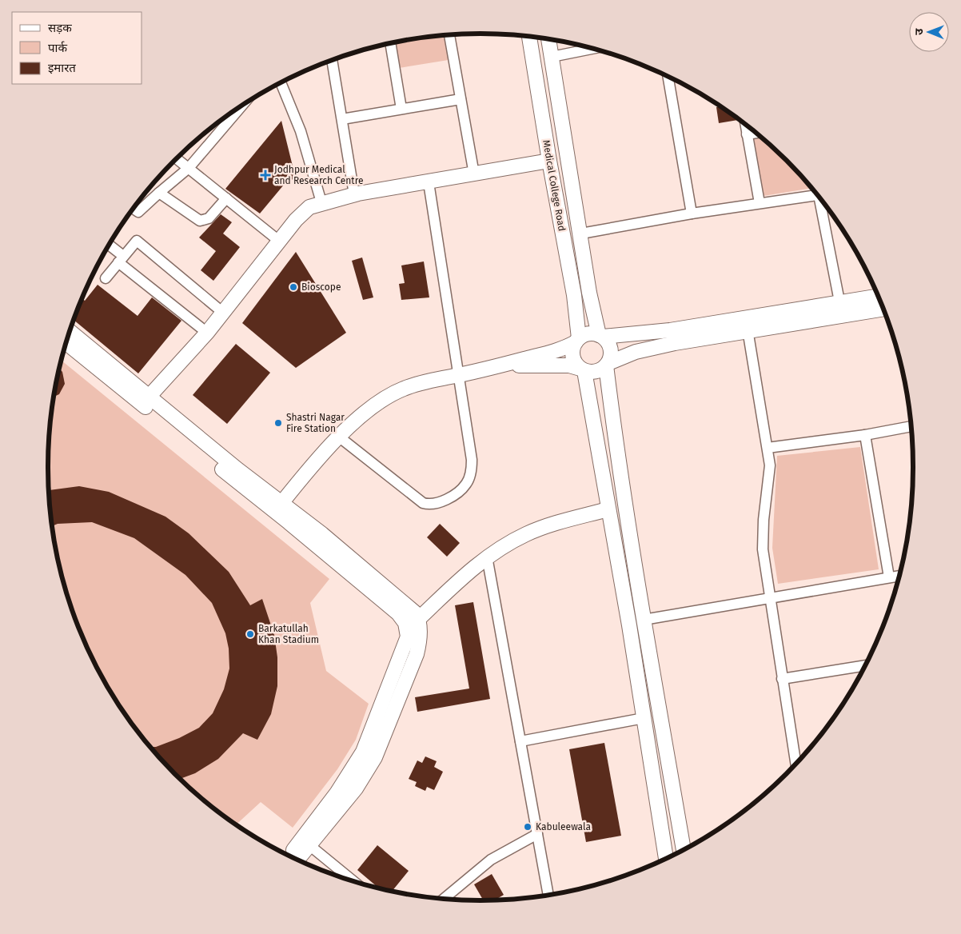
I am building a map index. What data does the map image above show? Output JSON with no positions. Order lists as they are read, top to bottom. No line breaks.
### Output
{"streets":{"street":["Medical College Road"]},"places":{"health":["Jodhpur Medical and Research Centre"],"other":["Bioscope","Shastri Nagar Fire Station","Barkatullah Khan Stadium","Kabuleewala"]},"legend":["सड़क","पार्क","इमारत"],"north":"left"}
